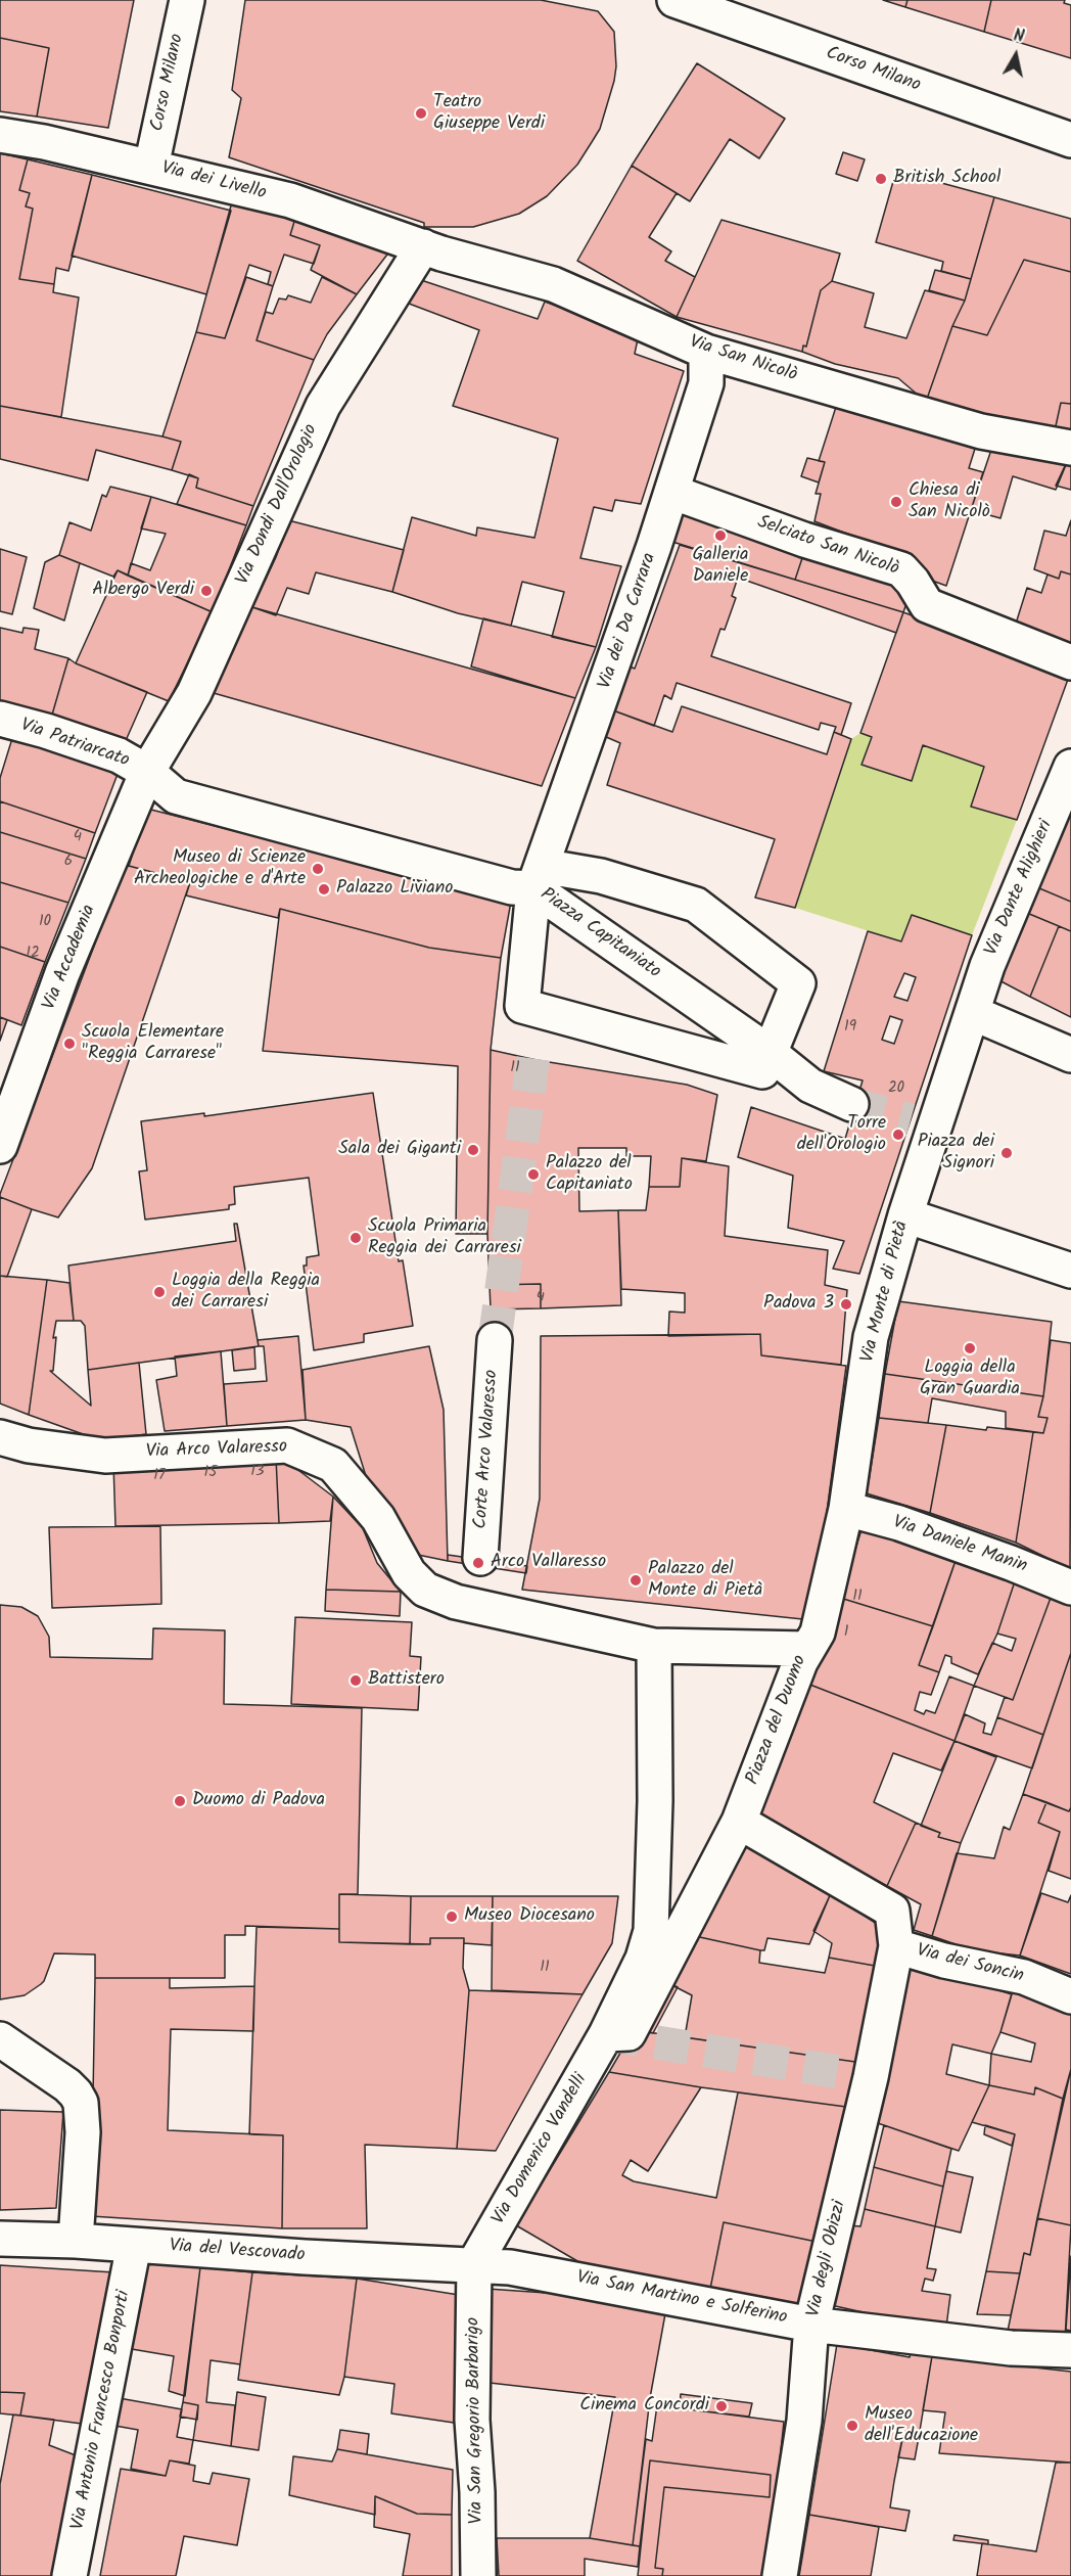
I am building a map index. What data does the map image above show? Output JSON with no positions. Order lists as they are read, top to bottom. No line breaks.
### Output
{"streets":{"street":["Corso Milano","Via dei Livello","Via San Nicolò","Via Dondi Dall'Orologio","Selciato San Nicolò","Via dei Da Carrara","Via Patriarcato","Via Dante Alighieri","Piazza Capitaniato","Via Accademia","Via Monte di Pietà","Corte Arco Valaresso","Via Arco Valaresso","Via Daniele Manin","Piazza del Duomo","Via dei Soncin","Via Domenico Vandelli","Via del Vescovado","Via degli Obizzi","Via San Martino e Solferino","Via Antonio Francesco Bonporti","Via San Gregorio Barbarigo"]},"crossings":[["Corso Milano","Via dei Livello"],["Via dei Livello","Via San Nicolò"],["Via dei Livello","Via Dondi Dall'Orologio"],["Via San Nicolò","Via Dondi Dall'Orologio"],["Via San Nicolò","Via dei Da Carrara"],["Via Dondi Dall'Orologio","Via Patriarcato"],["Via Dondi Dall'Orologio","Piazza Capitaniato"],["Via Dondi Dall'Orologio","Via Accademia"],["Selciato San Nicolò","Via dei Da Carrara"],["Via dei Da Carrara","Piazza Capitaniato"],["Via Patriarcato","Piazza Capitaniato"],["Via Patriarcato","Via Accademia"],["Via Dante Alighieri","Via Monte di Pietà"],["Piazza Capitaniato","Via Accademia"],["Via Monte di Pietà","Via Daniele Manin"],["Via Monte di Pietà","Piazza del Duomo"],["Via Arco Valaresso","Piazza del Duomo"],["Piazza del Duomo","Via dei Soncin"],["Piazza del Duomo","Via Domenico Vandelli"],["Via dei Soncin","Via degli Obizzi"],["Via Domenico Vandelli","Via del Vescovado"],["Via Domenico Vandelli","Via San Martino e Solferino"],["Via Domenico Vandelli","Via San Gregorio Barbarigo"],["Via del Vescovado","Via San Martino e Solferino"],["Via del Vescovado","Via Antonio Francesco Bonporti"],["Via del Vescovado","Via San Gregorio Barbarigo"],["Via degli Obizzi","Via San Martino e Solferino"],["Via San Martino e Solferino","Via San Gregorio Barbarigo"]],"places":["Teatro Giuseppe Verdi","British School","Chiesa di San Nicolò","Galleria Daniele","Albergo Verdi","Museo di Scienze Archeologiche e d'Arte","Palazzo Liviano","Scuola Elementare \"Reggia Carrarese\"","Torre dell'Orologio","Sala dei Giganti","Piazza dei Signori","Palazzo del Capitaniato","Scuola Primaria Reggia dei Carraresi","Loggia della Reggia dei Carraresi","Padova 3","Loggia della Gran Guardia","Arco Vallaresso","Palazzo del Monte di Pietà","Battistero","Duomo di Padova","Museo Diocesano","Cinema Concordi","Museo dell'Educazione"],"house_numbers":["4","6","10","12","19","11","20","4","13","15","17","11","1","11"],"north":"top"}
